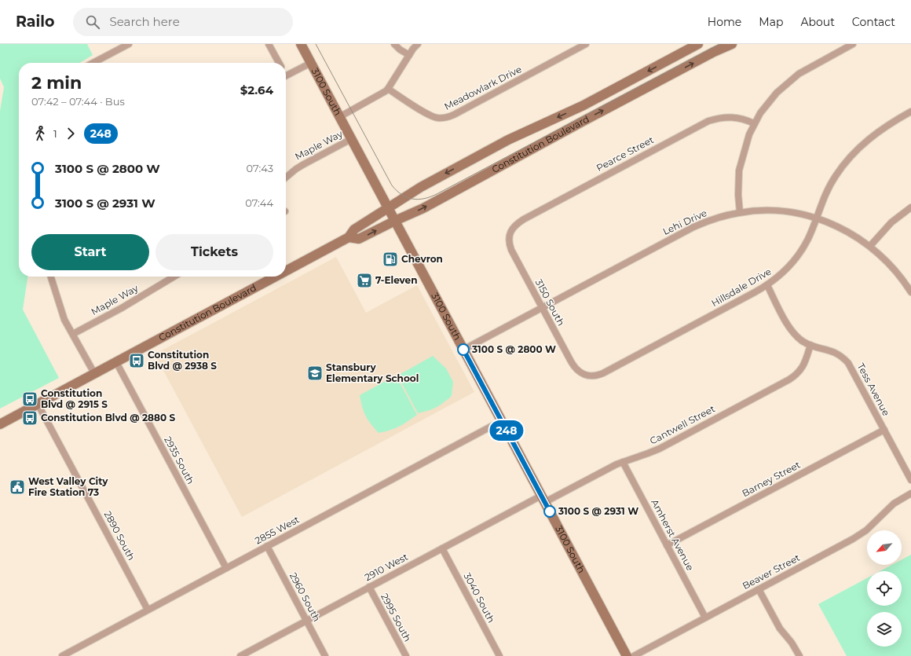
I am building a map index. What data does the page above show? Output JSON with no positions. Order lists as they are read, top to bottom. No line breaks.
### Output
{"streets":{"main road":["3100 South","Constitution Boulevard"],"street":["Meadowlark Drive","Maple Way","Pearce Street","Lehi Drive","Hillsdale Drive","3150 South","Tess Avenue","Cantwell Street","2935 South","Barney Street","2855 West","Amherst Avenue","2890 South","2910 West","Beaver Street","2960 South","3040 South","2995 South"]},"crossings":[["Meadowlark Drive","Maple Way"],["3100 South","Constitution Boulevard"],["3100 South","Maple Way"],["3100 South","Lehi Drive"],["3100 South","Cantwell Street"],["3100 South","2855 West"],["3100 South","2910 West"],["Constitution Boulevard","2935 South"],["Constitution Boulevard","2890 South"],["Pearce Street","3150 South"],["Lehi Drive","Hillsdale Drive"],["Lehi Drive","3150 South"],["Hillsdale Drive","3150 South"],["Hillsdale Drive","Tess Avenue"],["Tess Avenue","Cantwell Street"],["Tess Avenue","Barney Street"],["Cantwell Street","Amherst Avenue"],["Cantwell Street","2910 West"],["2935 South","2855 West"],["Barney Street","Amherst Avenue"],["2855 West","2890 South"],["2855 West","2960 South"],["Amherst Avenue","Beaver Street"],["2910 West","2960 South"],["2910 West","3040 South"],["2910 West","2995 South"]],"places":{"fuel station":["Chevron"],"supermarket":["7-Eleven"],"other":["3100 S @ 2800 W","3100 S @ 2931 W"],"bus stop":["Constitution Blvd @ 2938 S","Constitution Blvd @ 2915 S","Constitution Blvd @ 2880 S"],"school or university":["Stansbury Elementary School"],"public building":["West Valley City Fire Station 73"]},"lines":["bus line 248"],"north":"bottom left","page":{"header":"Railo","search":"Search here","nav":["Home","Map","About","Contact"],"on_map":"248","heading":["2 min","07:42 – 07:44 · Bus","$2.64"],"legs":["1","248"],"list":[{"name":"3100 S @ 2800 W","value":"07:43"},{"name":"3100 S @ 2931 W","value":"07:44"}],"buttons":["Start","Tickets"]}}
